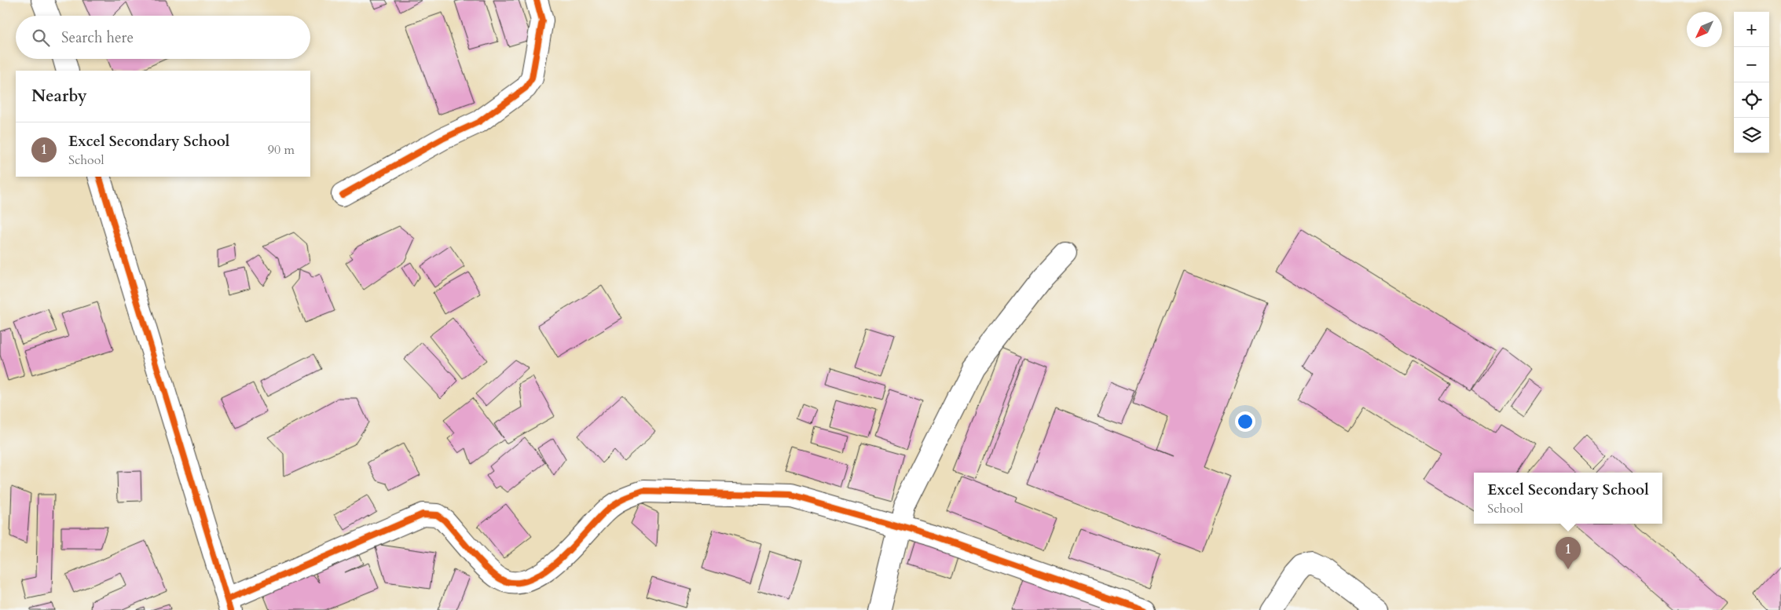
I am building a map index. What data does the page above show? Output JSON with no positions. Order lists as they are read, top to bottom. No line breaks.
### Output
{"north":"bottom left","page":{"map_buttons":["+","−"],"search":"Search here","heading":"Nearby","list":[{"mark":"1","name":"Excel Secondary School","note":"School","value":"90 m"}],"popup":["Excel Secondary School","School"],"pins":"1"}}
